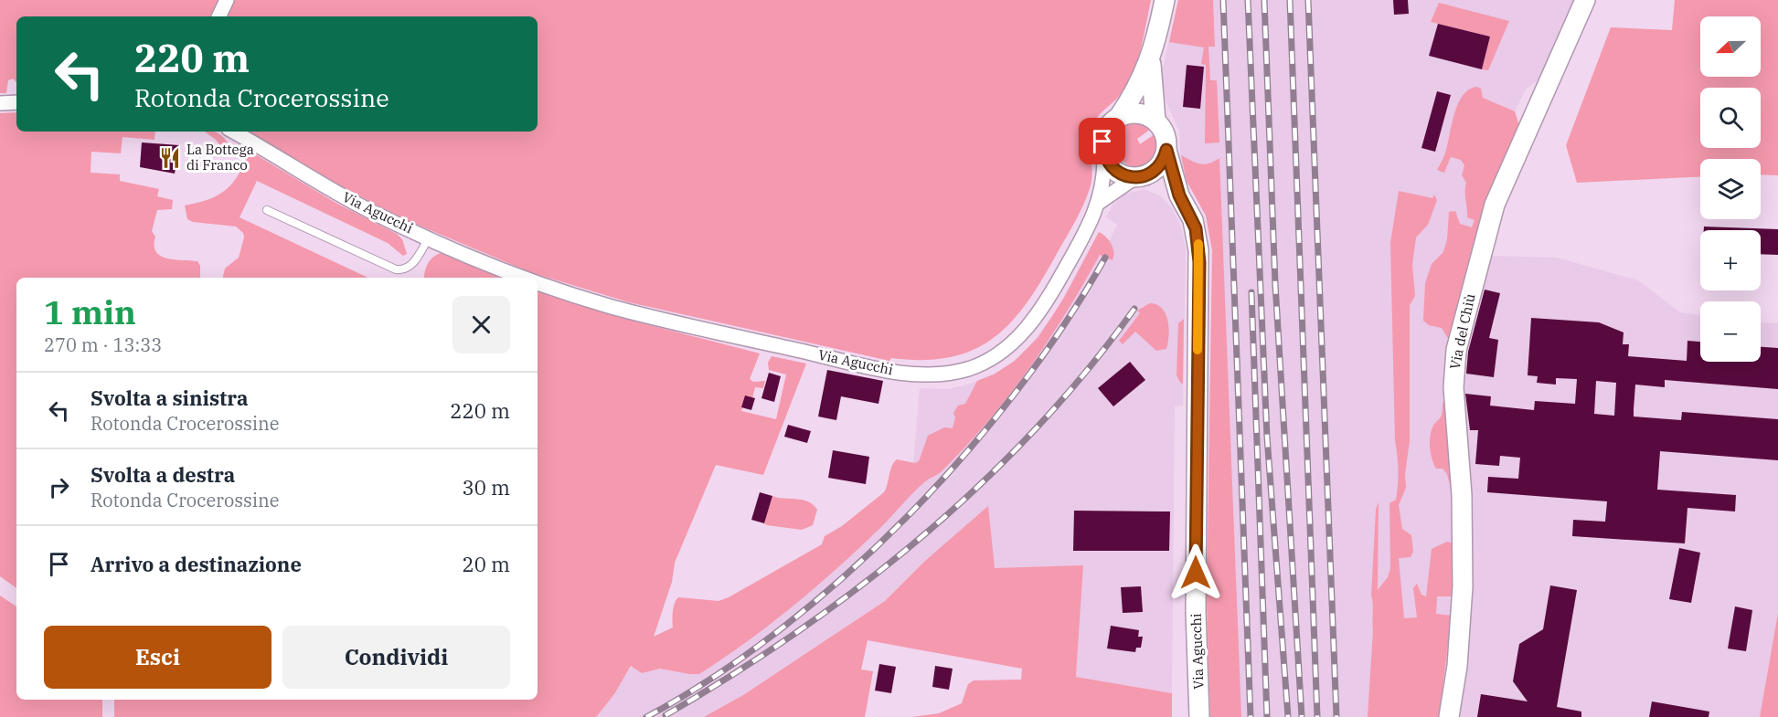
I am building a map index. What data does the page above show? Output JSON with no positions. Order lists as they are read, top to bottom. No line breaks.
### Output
{"streets":{"street":["Via Agucchi","Via del Chiù"]},"places":{"restaurant":["La Bottega di Franco"]},"north":"left","page":{"map_buttons":["+","−"],"turn":["220 m","Rotonda Crocerossine"],"heading":["1 min","270 m · 13:33"],"list":[{"name":"Svolta a sinistra","note":"Rotonda Crocerossine","value":"220 m"},{"name":"Svolta a destra","note":"Rotonda Crocerossine","value":"30 m"},{"name":"Arrivo a destinazione","value":"20 m"}],"buttons":["Esci","Condividi"]}}
